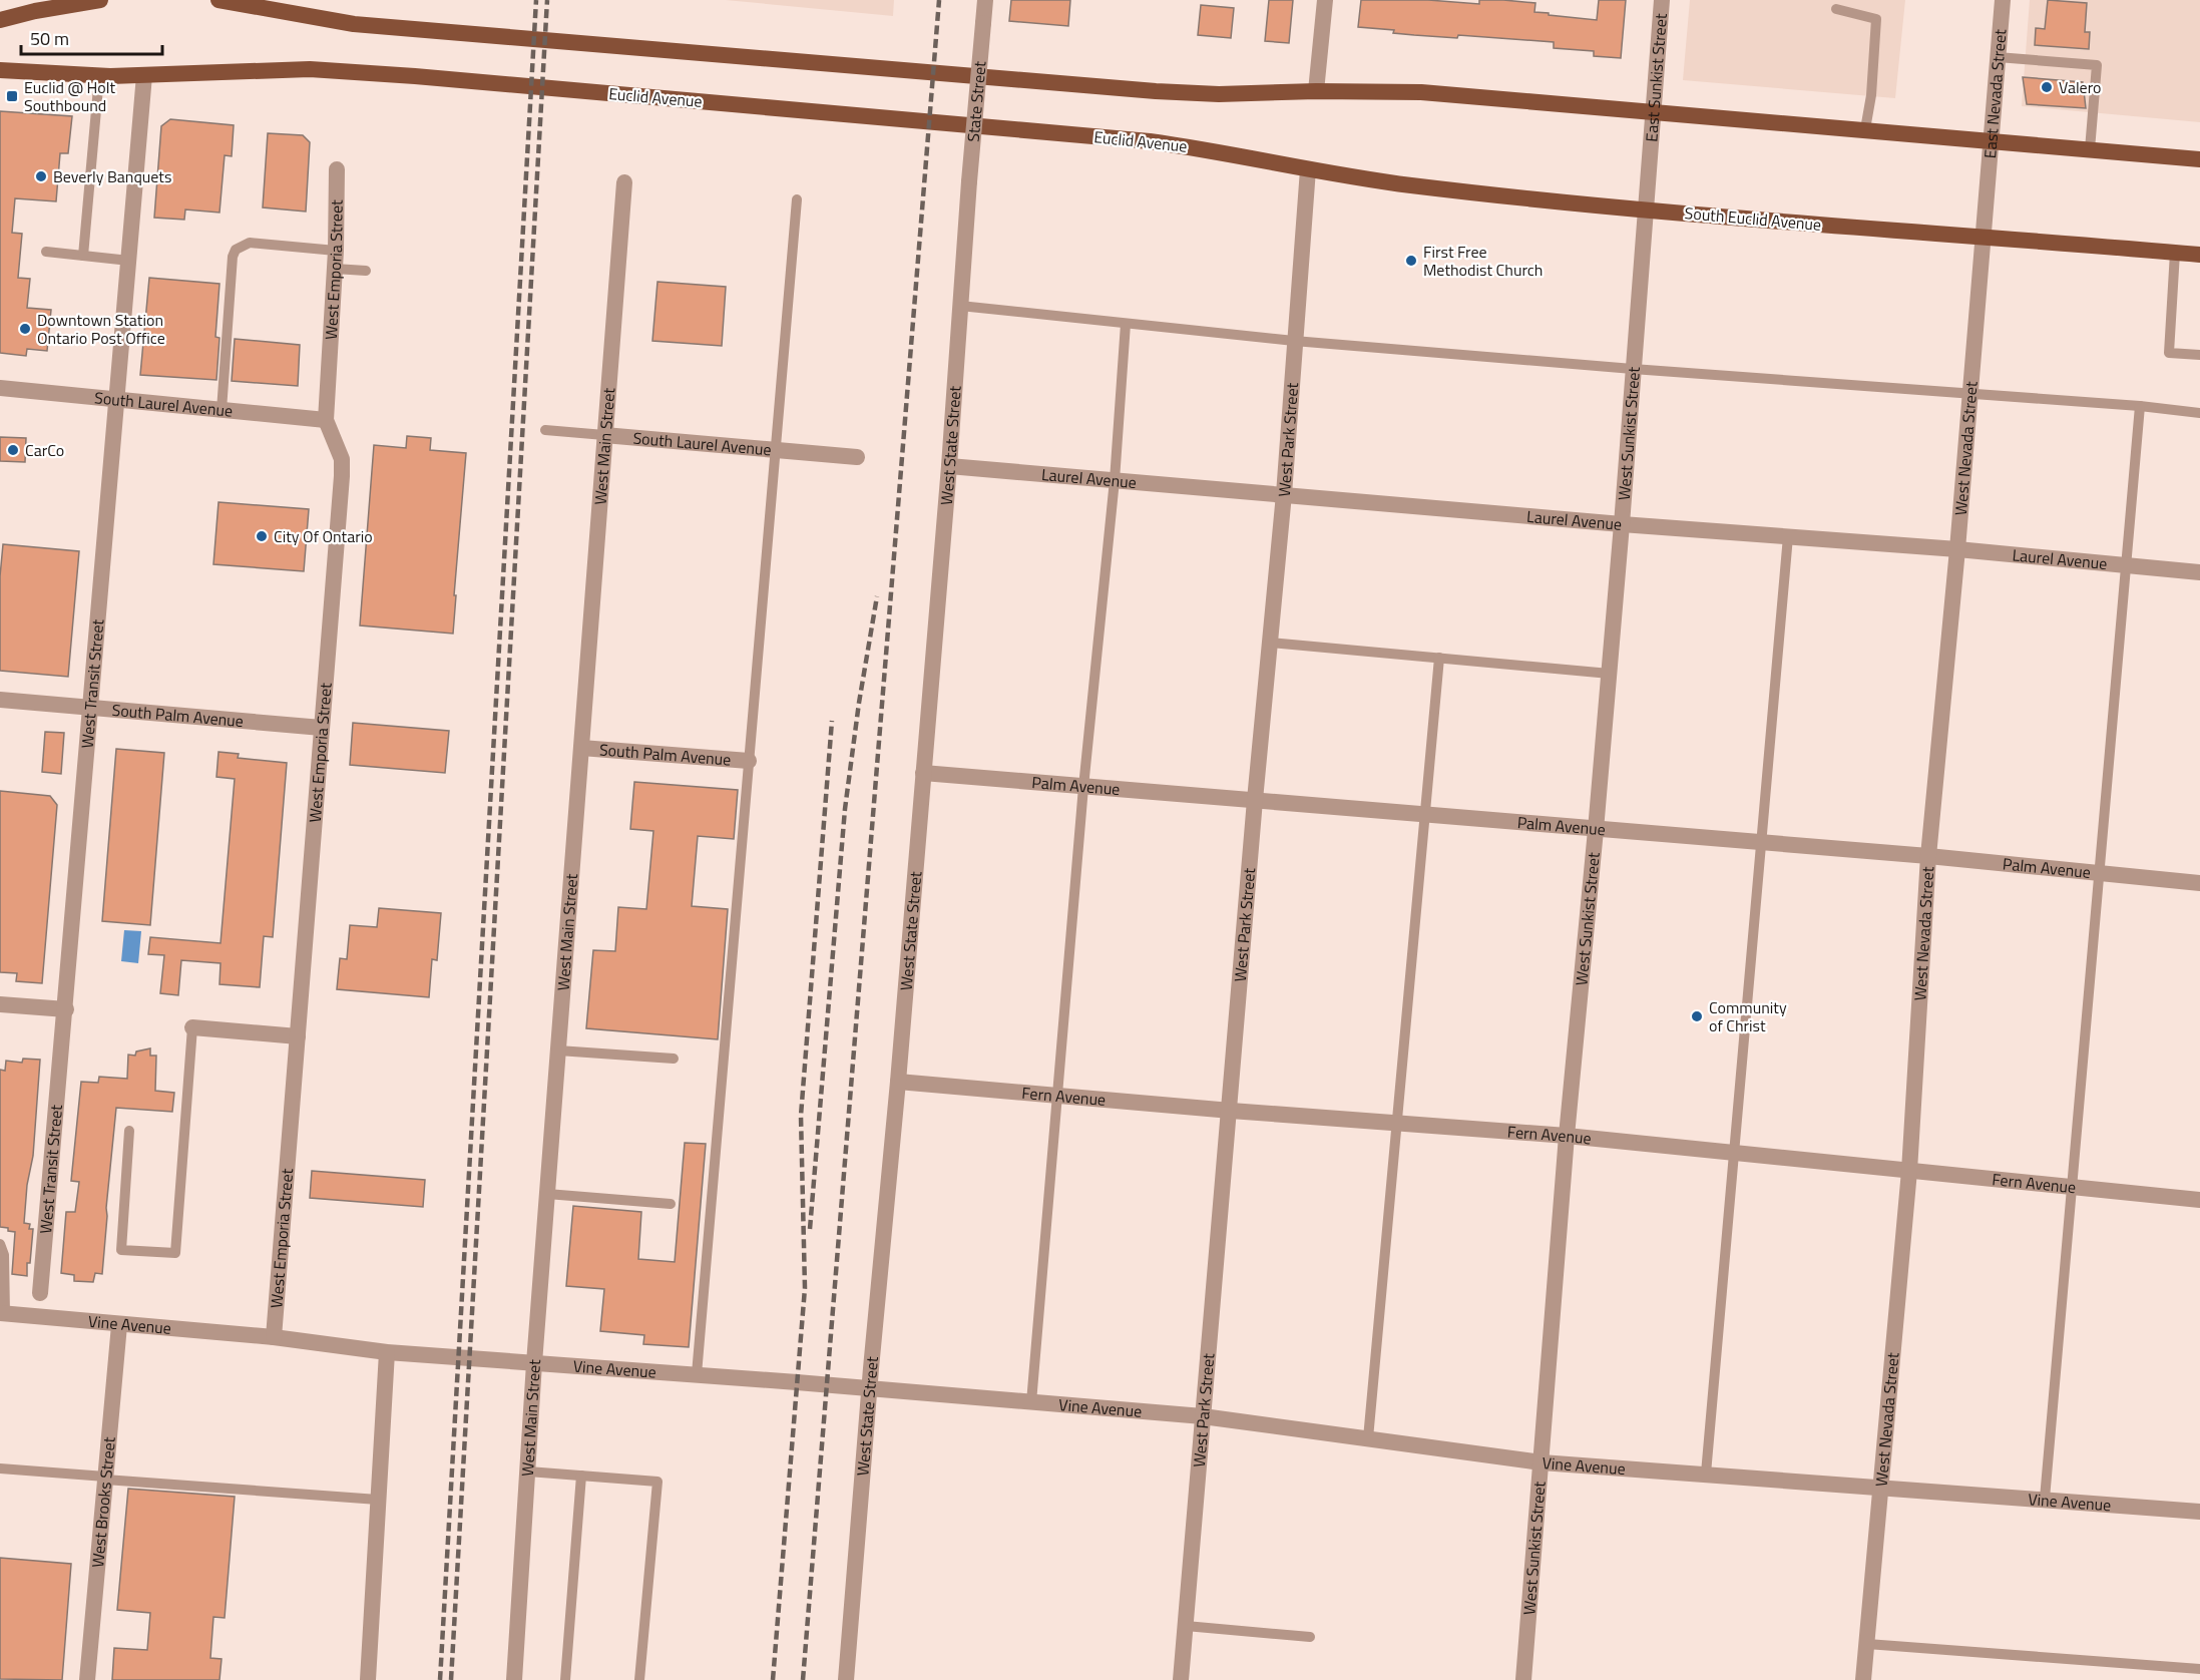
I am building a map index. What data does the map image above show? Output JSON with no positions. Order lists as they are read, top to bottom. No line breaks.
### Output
{"streets":{"main road":["Euclid Avenue","South Euclid Avenue"],"street":["East Sunkist Street","East Nevada Street","State Street","West Emporia Street","South Laurel Avenue","West Sunkist Street","West Park Street","West Main Street","West State Street","West Nevada Street","Laurel Avenue","West Transit Street","South Palm Avenue","Palm Avenue","Fern Avenue","Vine Avenue","West Brooks Street"]},"crossings":[["East Sunkist Street","West Sunkist Street"],["East Nevada Street","West Nevada Street"],["Euclid Avenue","South Euclid Avenue"],["Euclid Avenue","West Park Street"],["Euclid Avenue","West Transit Street"],["State Street","West State Street"],["South Euclid Avenue","West Sunkist Street"],["South Euclid Avenue","West Park Street"],["South Euclid Avenue","West Nevada Street"],["West Emporia Street","South Laurel Avenue"],["West Emporia Street","South Palm Avenue"],["West Emporia Street","Vine Avenue"],["South Laurel Avenue","West Main Street"],["South Laurel Avenue","West Transit Street"],["West Sunkist Street","Laurel Avenue"],["West Sunkist Street","Palm Avenue"],["West Sunkist Street","Fern Avenue"],["West Sunkist Street","Vine Avenue"],["West Park Street","Laurel Avenue"],["West Park Street","Palm Avenue"],["West Park Street","Fern Avenue"],["West Park Street","Vine Avenue"],["West Main Street","South Palm Avenue"],["West Main Street","Vine Avenue"],["West State Street","Laurel Avenue"],["West State Street","Palm Avenue"],["West State Street","Fern Avenue"],["West State Street","Vine Avenue"],["West Nevada Street","Laurel Avenue"],["West Nevada Street","Palm Avenue"],["West Nevada Street","Fern Avenue"],["West Nevada Street","Vine Avenue"],["West Transit Street","South Palm Avenue"],["Vine Avenue","West Brooks Street"]],"places":{"other":["Valero","Beverly Banquets","First Free Methodist Church","Downtown Station Ontario Post Office","CarCo","City Of Ontario","Community of Christ"],"transit":["Euclid @ Holt Southbound"]},"scale_bar":"50 m"}
